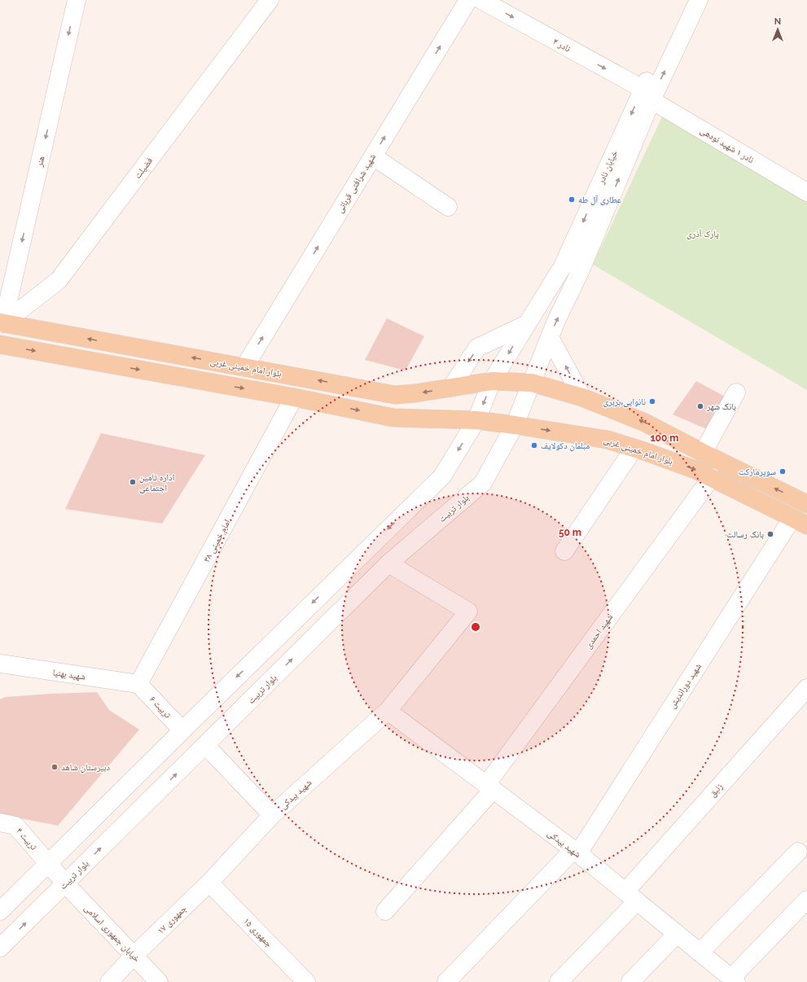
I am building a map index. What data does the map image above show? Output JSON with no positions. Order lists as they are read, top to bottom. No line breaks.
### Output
{"streets":{"main road":["بلوار امام خمینی غربی"],"street":["نادر ۴","نادر ۱ شهید نودهی","هنر","خیابان نادر","فضیلت","شهید شرافتی قربانی","بلوار تربیت","۳۸ امام خمینی","شهید احمدی","شهید بهنیا","شهید دوراندیش","تربیت ۶","زنبق","شهید بیدکی","۴ تربیت","جمهوری ۱۷","جمهوری ۱۵","خیابان جمهوری اسلامی"]},"crossings":[["نادر ۴","نادر ۱ شهید نودهی"],["نادر ۴","خیابان نادر"],["نادر ۱ شهید نودهی","خیابان نادر"],["هنر","فضیلت"],["هنر","بلوار امام خمینی غربی"],["خیابان نادر","بلوار امام خمینی غربی"],["خیابان نادر","بلوار تربیت"],["فضیلت","بلوار امام خمینی غربی"],["شهید شرافتی قربانی","بلوار امام خمینی غربی"],["بلوار امام خمینی غربی","بلوار تربیت"],["بلوار امام خمینی غربی","شهید احمدی"],["بلوار امام خمینی غربی","شهید دوراندیش"],["بلوار تربیت","شهید بیدکی"],["بلوار تربیت","۴ تربیت"],["بلوار تربیت","خیابان جمهوری اسلامی"],["۳۸ امام خمینی","شهید بهنیا"],["۳۸ امام خمینی","تربیت ۶"],["شهید احمدی","شهید بیدکی"],["شهید بهنیا","تربیت ۶"],["شهید دوراندیش","شهید بیدکی"],["زنبق","شهید بیدکی"],["شهید بیدکی","جمهوری ۱۷"],["شهید بیدکی","جمهوری ۱۵"],["۴ تربیت","خیابان جمهوری اسلامی"],["جمهوری ۱۷","جمهوری ۱۵"],["جمهوری ۱۷","خیابان جمهوری اسلامی"]],"one_way":["نادر ۴","هنر","شهید شرافتی قربانی"],"parks":["پارک آذری"],"places":["عطاری آل طه","نانوایی بربری","بانک شهر","مبلمان دکولایف","سوپرمارکت","اداره تامین اجتماعی","بانک رسالت","دبیرستان شاهد"],"north":"top","rings":["100 m","50 m"]}
